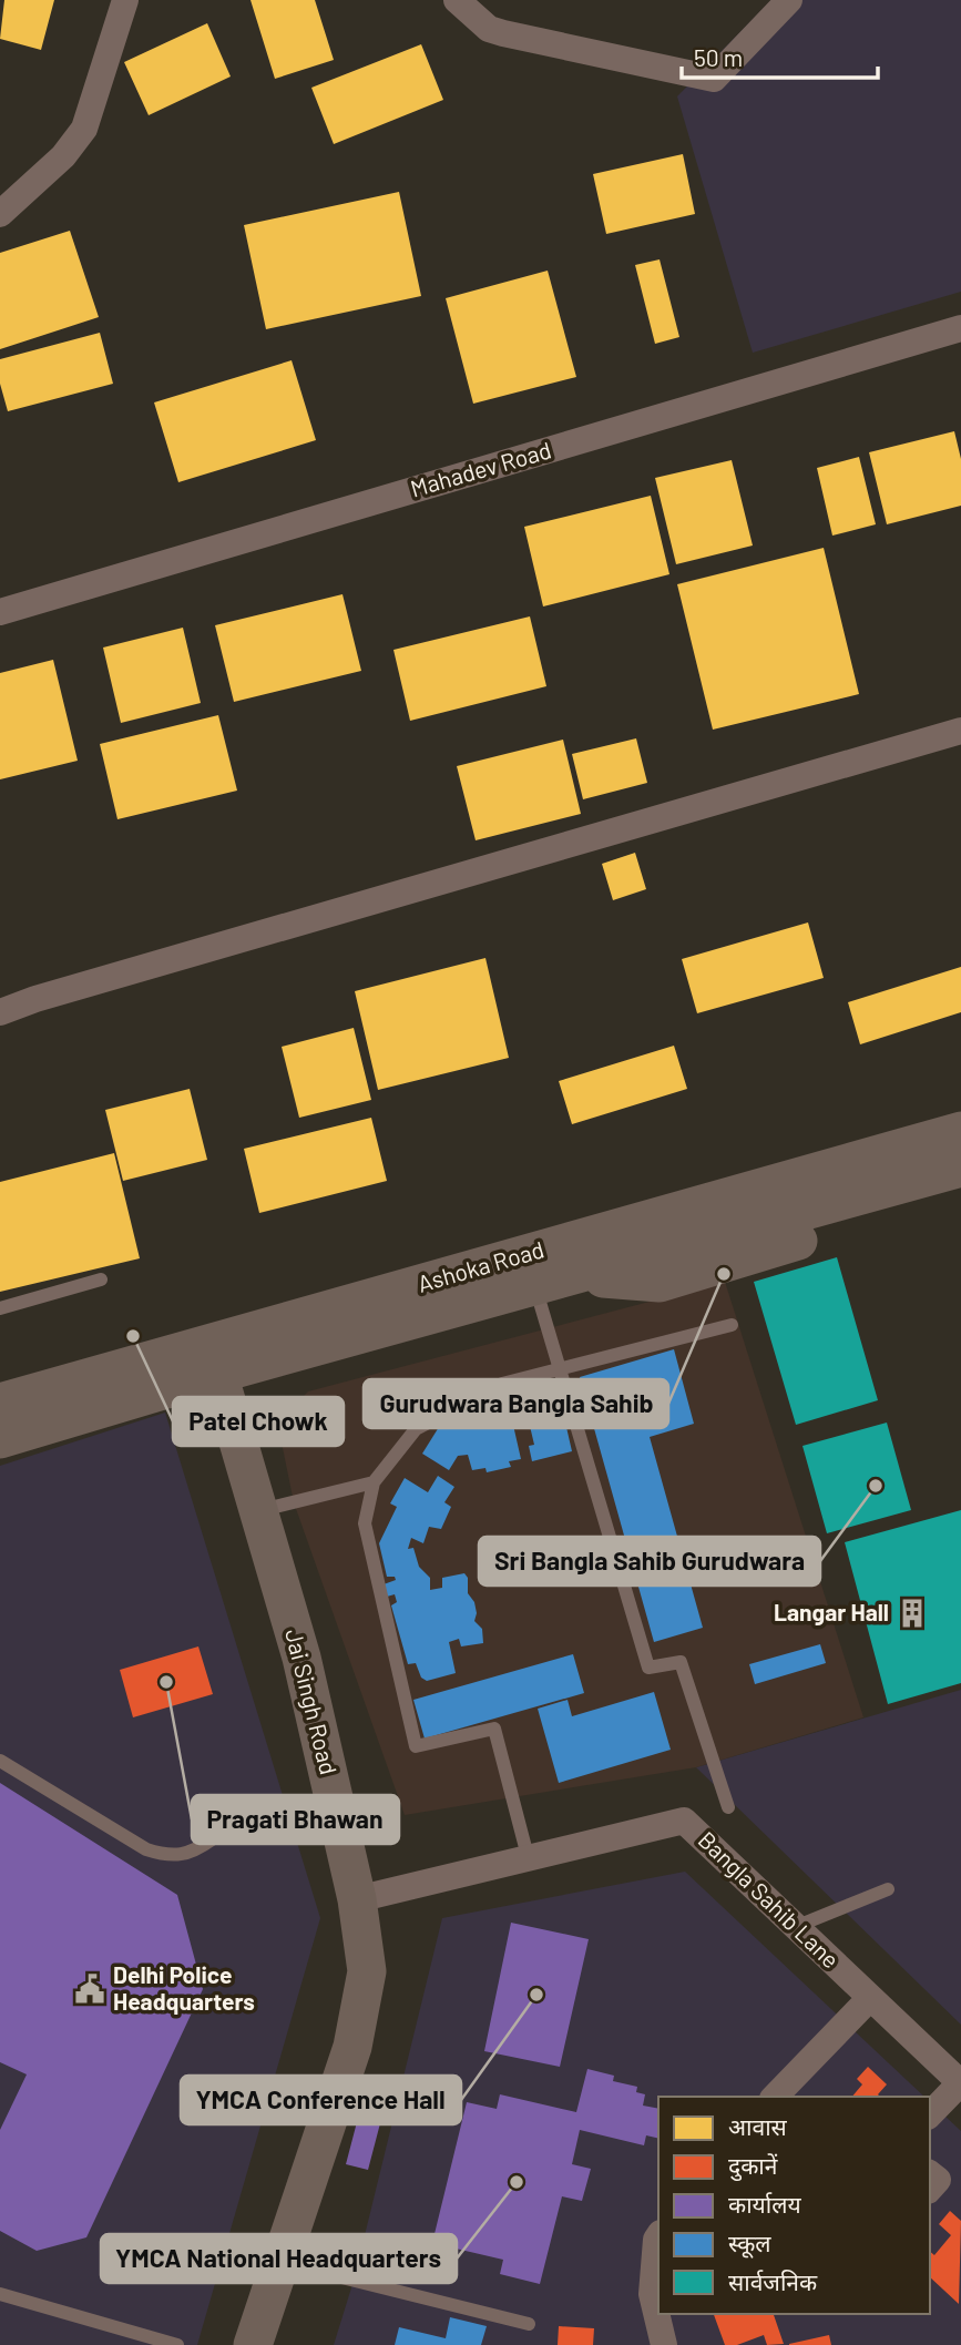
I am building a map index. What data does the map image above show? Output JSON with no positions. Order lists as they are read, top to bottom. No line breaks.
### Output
{"streets":{"main road":["Ashoka Road","Jai Singh Road"],"street":["Mahadev Road","Bangla Sahib Lane"]},"crossings":[["Ashoka Road","Jai Singh Road"],["Jai Singh Road","Bangla Sahib Lane"]],"places":{"other":["Gurudwara Bangla Sahib","Patel Chowk","Sri Bangla Sahib Gurudwara","Pragati Bhawan","YMCA Conference Hall","YMCA National Headquarters"],"building":["Langar Hall"],"public building":["Delhi Police Headquarters"]},"legend":["आवास","दुकानें","कार्यालय","स्कूल","सार्वजनिक"],"scale_bar":"50 m"}
